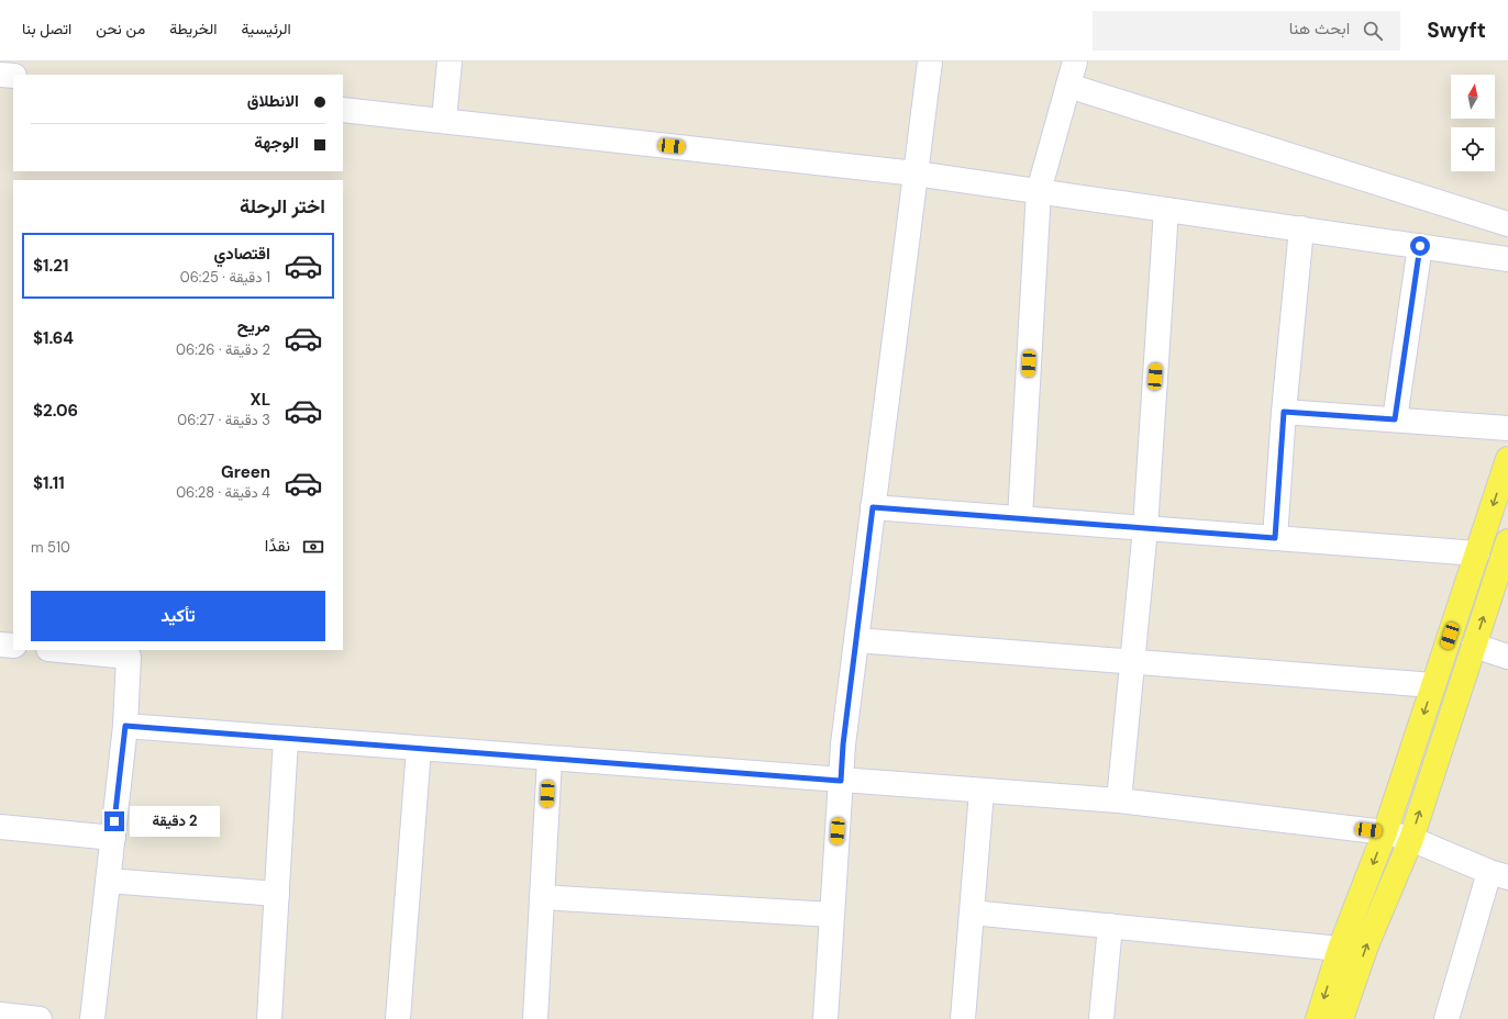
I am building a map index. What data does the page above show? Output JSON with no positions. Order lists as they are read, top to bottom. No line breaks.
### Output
{"north":"top","page":{"header":"Swyft","search":"ابحث هنا","nav":["الرئيسية","الخريطة","من نحن","اتصل بنا"],"banner":["الانطلاق","الوجهة"],"heading":"اختر الرحلة","list":[{"name":"اقتصادي","note":"1 دقيقة · 06:25","value":"$1.21"},{"name":"مريح","note":"2 دقيقة · 06:26","value":"$1.64"},{"name":"XL","note":"3 دقيقة · 06:27","value":"$2.06"},{"name":"Green","note":"4 دقيقة · 06:28","value":"$1.11"}],"pay":["نقدًا","510 m"],"buttons":"تأكيد","bubble":"2 دقيقة"}}
